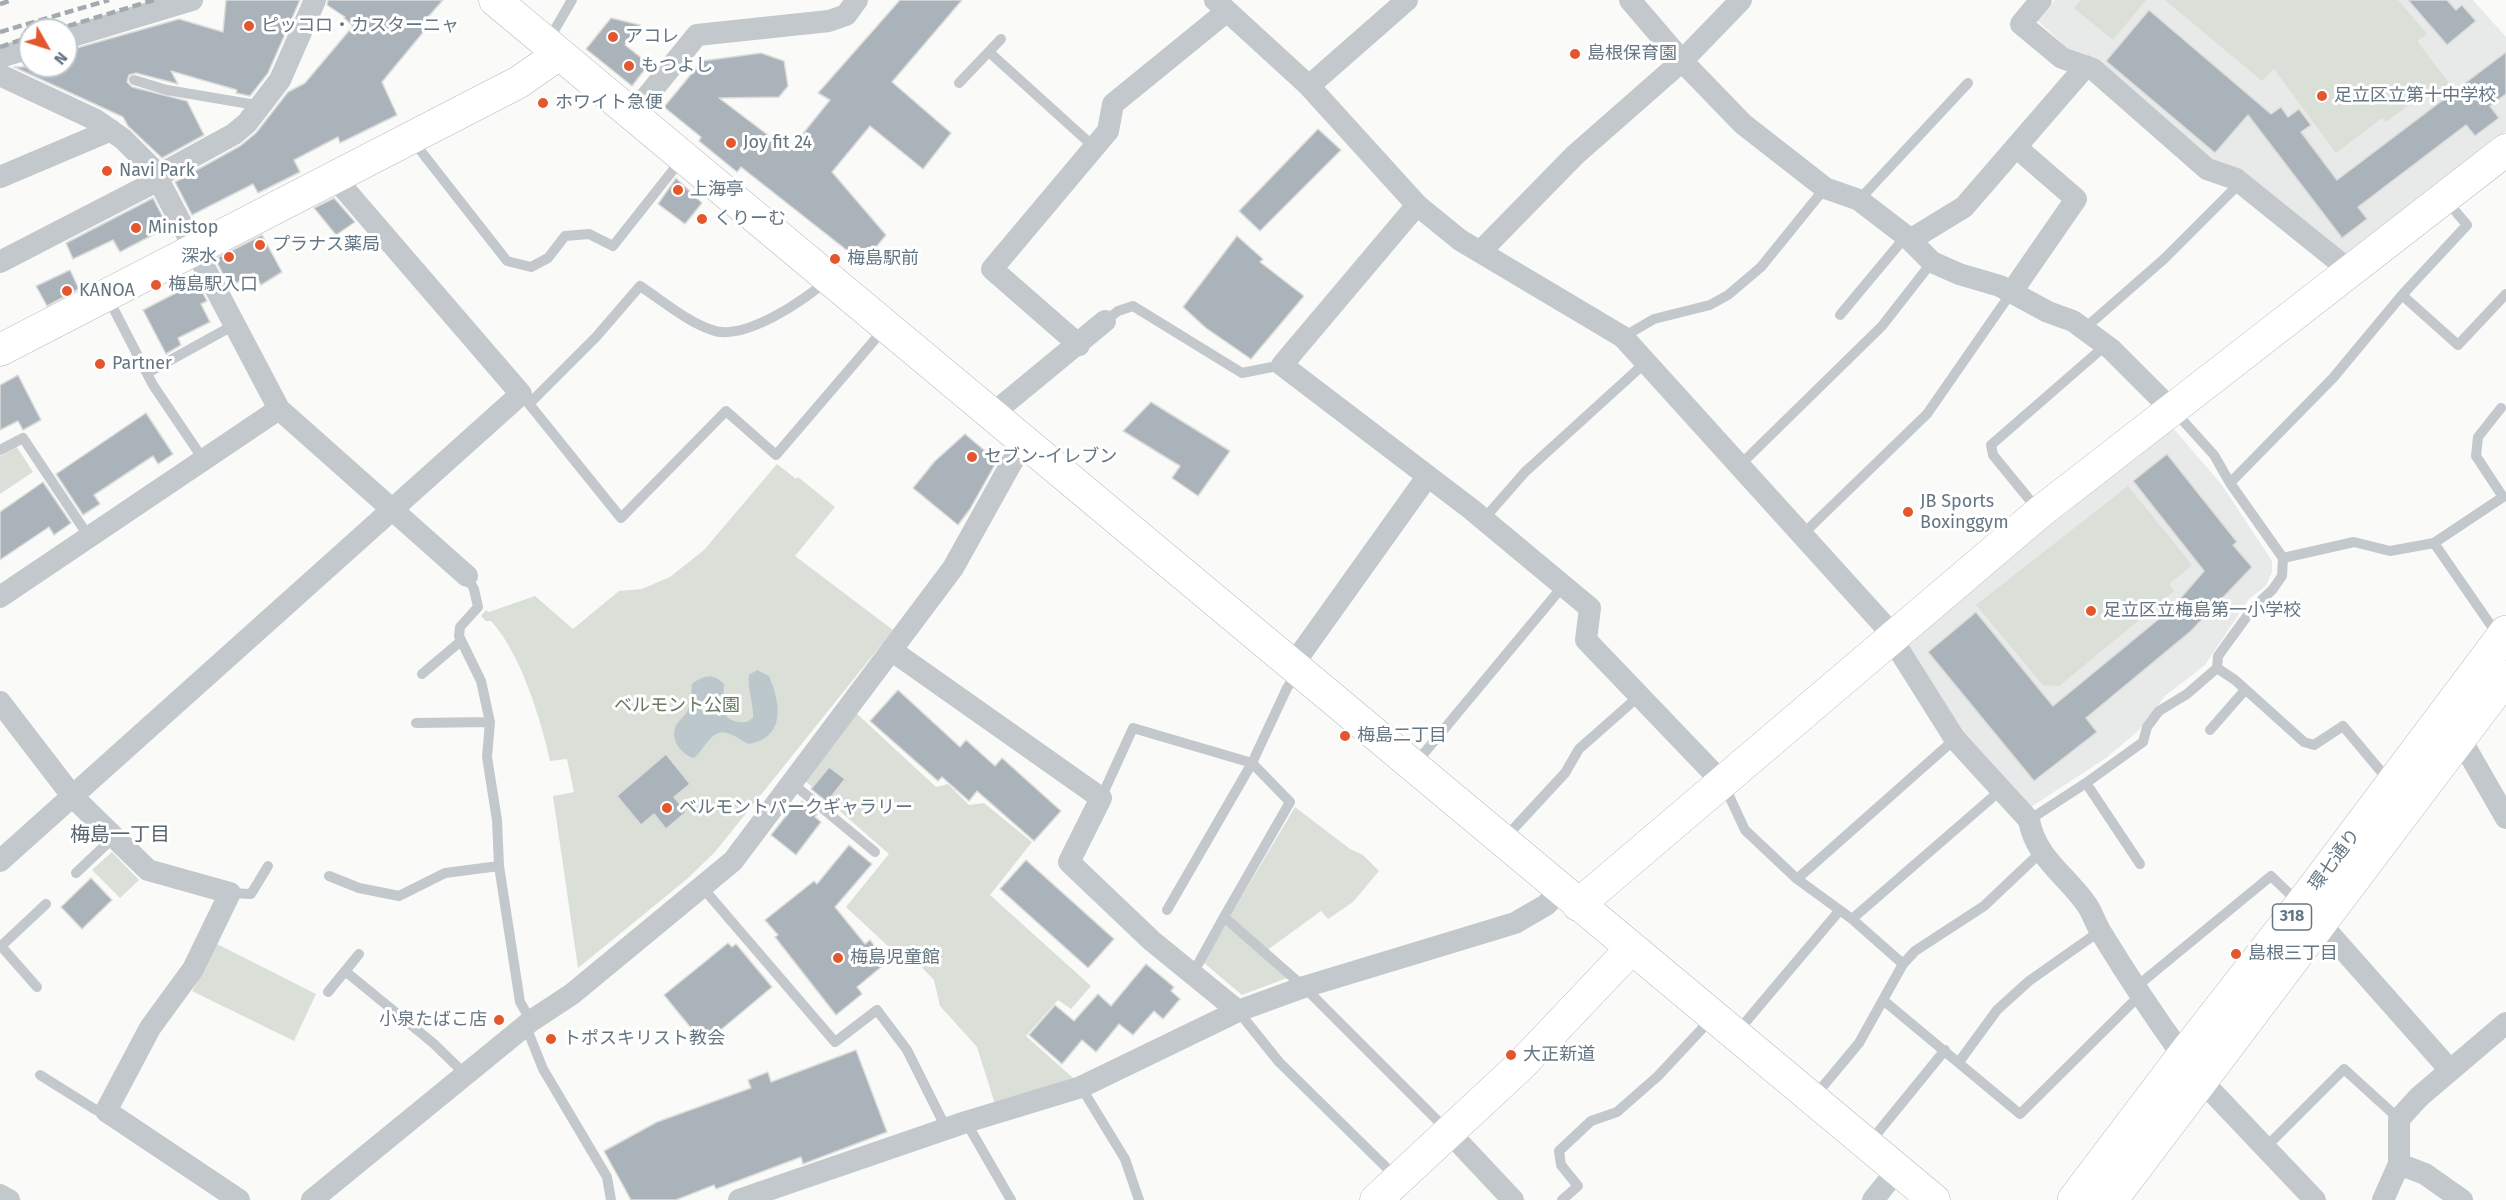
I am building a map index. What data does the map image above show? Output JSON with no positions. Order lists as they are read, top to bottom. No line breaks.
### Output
{"streets":{"main road":["環七通り","318"]},"districts":["梅島一丁目"],"parks":["ベルモント公園"],"places":["ピッコロ・カスターニャ","アコレ","島根保育園","もつよし","足立区立第十中学校","ホワイト急便","Joy fit 24","Navi Park","上海亭","くりーむ","Ministop","プラナス薬局","深水","梅島駅前","梅島駅入口","KANOA","Partner","セブン-イレブン","JB Sports Boxinggym","足立区立梅島第一小学校","梅島二丁目","ベルモントパークギャラリー","島根三丁目","梅島児童館","小泉たばこ店","トポスキリスト教会","大正新道"],"north":"bottom right"}
